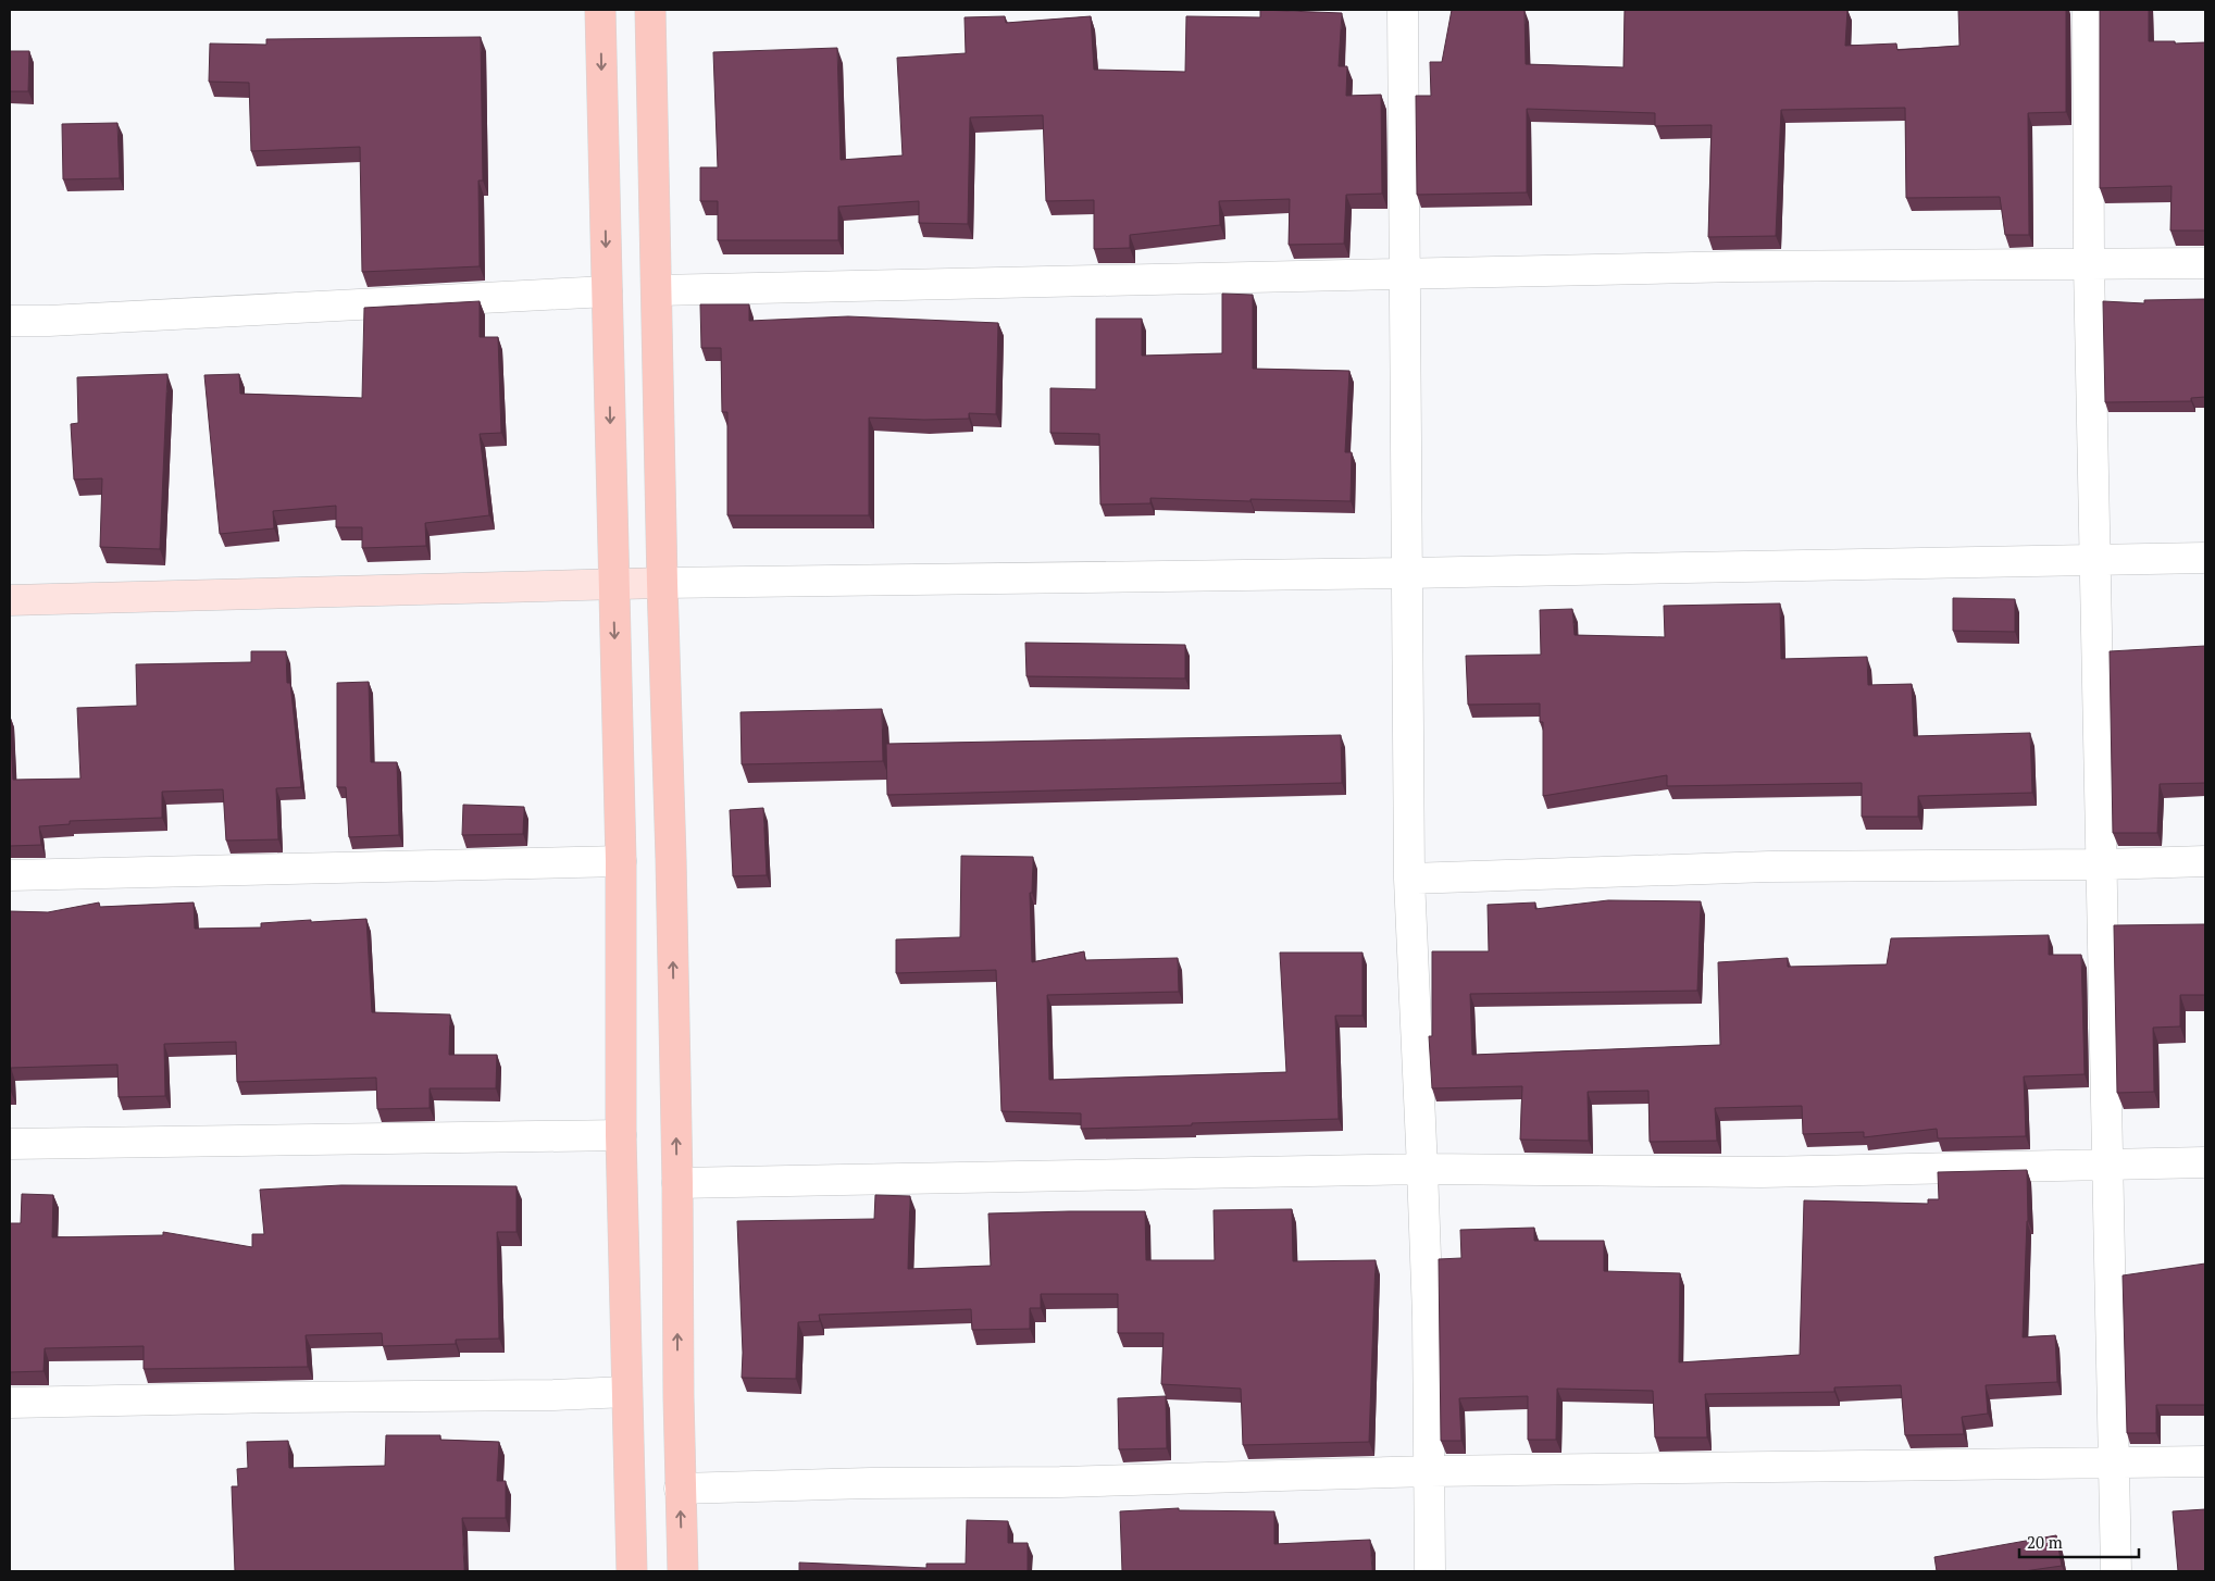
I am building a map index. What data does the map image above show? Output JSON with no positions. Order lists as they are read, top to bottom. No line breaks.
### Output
{"scale_bar":"20 m"}
